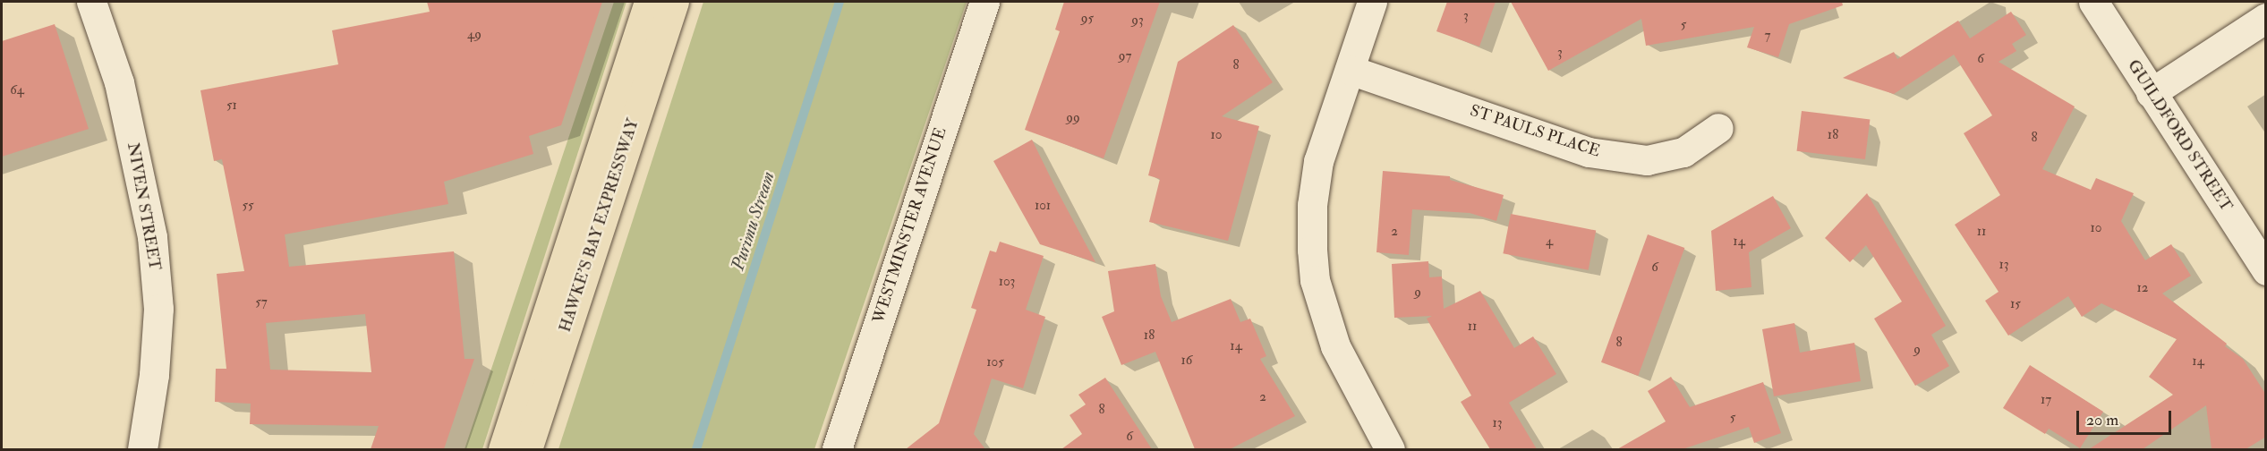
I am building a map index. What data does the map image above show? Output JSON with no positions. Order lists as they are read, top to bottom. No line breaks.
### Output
{"streets":{"highway":["HAWKE'S BAY EXPRESSWAY"],"street":["ST PAULS PLACE","GUILDFORD STREET","NIVEN STREET","WESTMINSTER AVENUE"]},"water":["Purimu Stream"],"house_numbers":["3","95","93","5","49","7","3","97","6","8","64","51","99","10","18","8","55","101","10","2","11","4","14","13","6","103","12","9","57","15","11","18","8","14","9","16","14","105","2","17","8","5","13","6"],"scale_bar":"20 m"}
